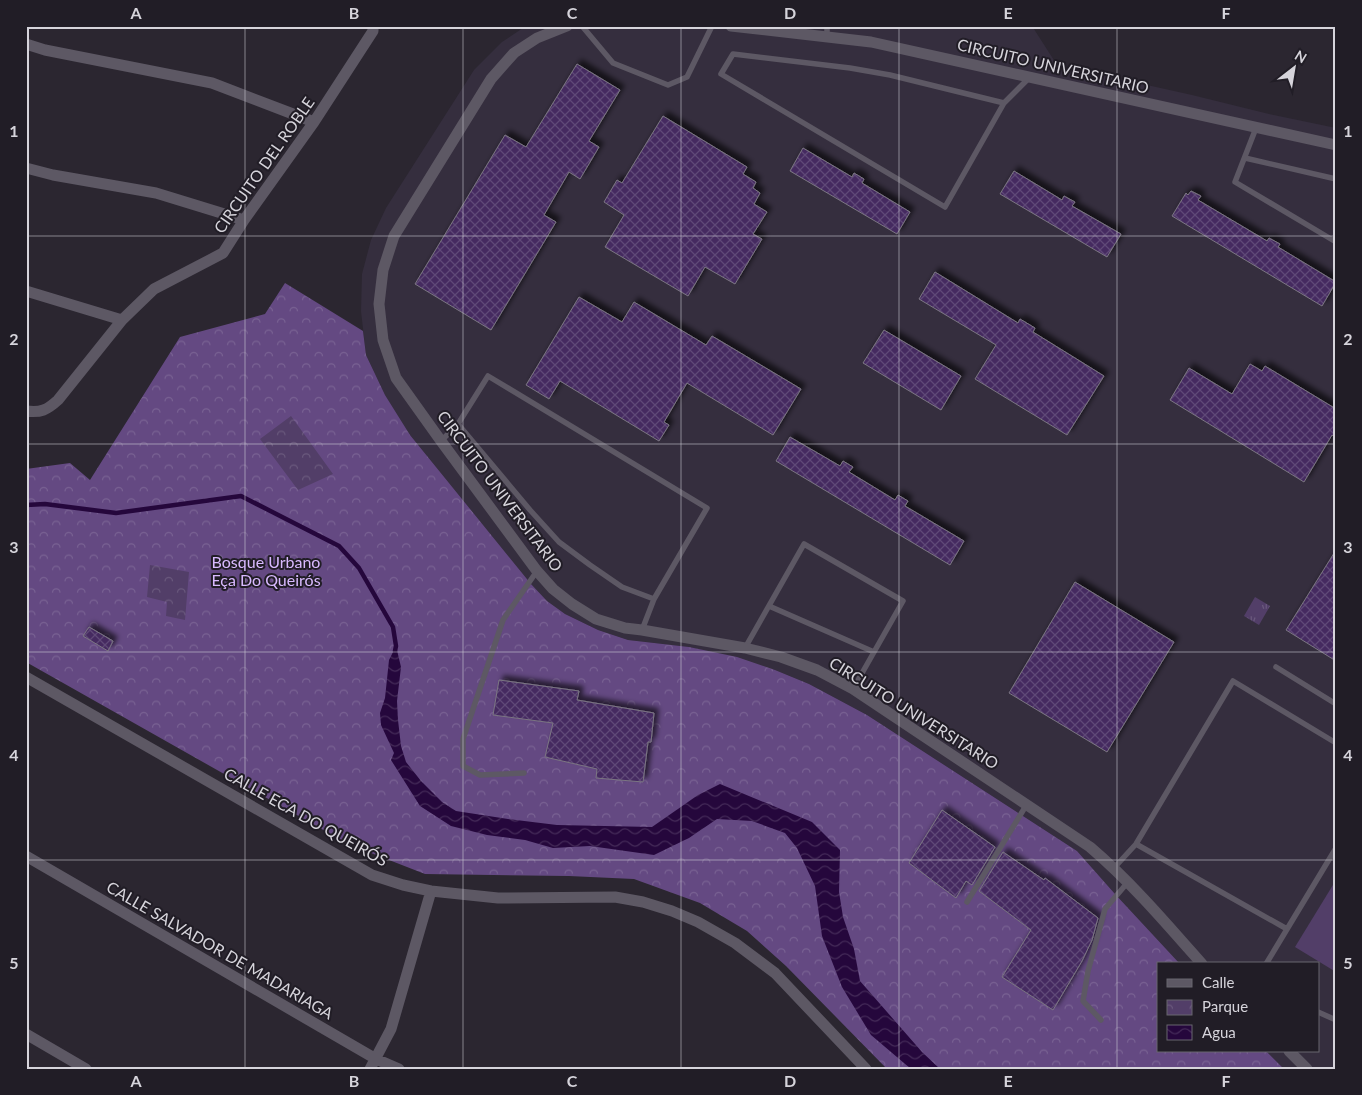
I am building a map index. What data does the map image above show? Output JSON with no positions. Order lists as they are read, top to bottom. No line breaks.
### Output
{"streets":{"street":["CIRCUITO UNIVERSITARIO","CIRCUITO DEL ROBLE","CALLE ECA DO QUEIRÓS","CALLE SALVADOR DE MADARIAGA"]},"parks":["Bosque Urbano Eça Do Queirós"],"legend":["Calle","Parque","Agua"],"north":"top right","grid":{"columns":["A","B","C","D","E","F"],"rows":["1","2","3","4","5"]}}
